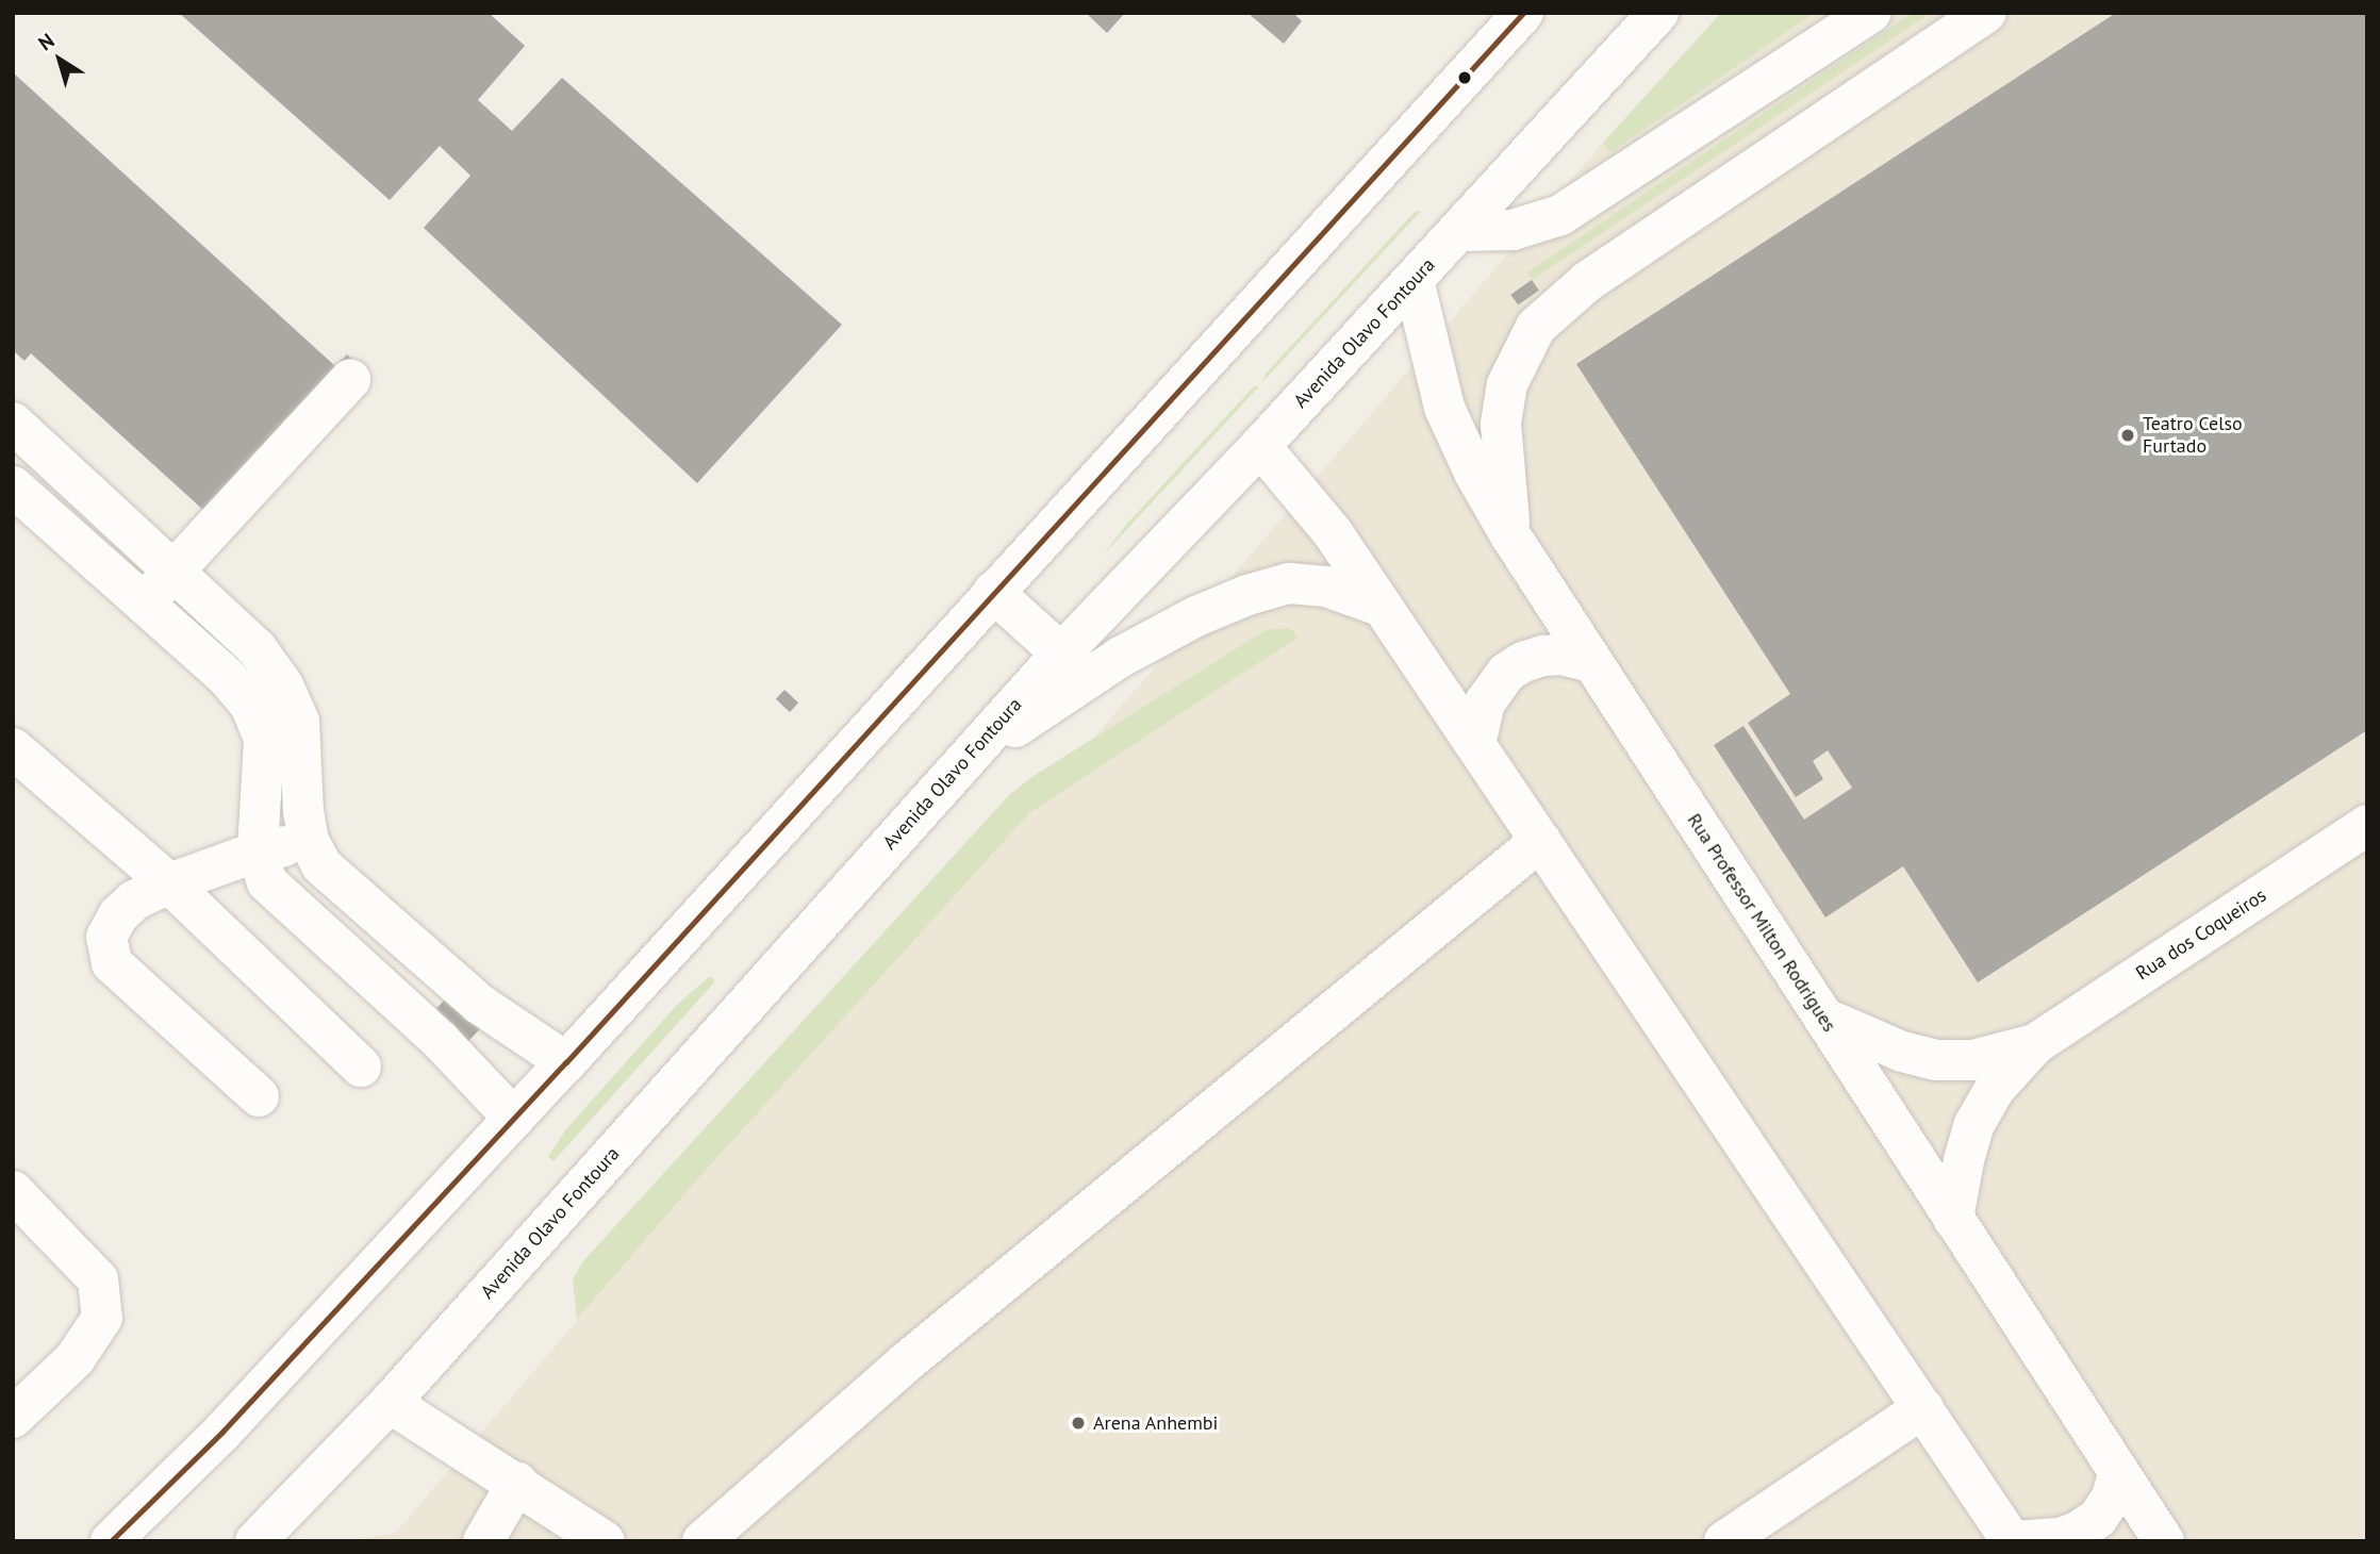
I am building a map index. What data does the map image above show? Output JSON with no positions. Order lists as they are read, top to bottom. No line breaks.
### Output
{"streets":{"main road":["Avenida Olavo Fontoura","Rua Professor Milton Rodrigues","Rua dos Coqueiros"]},"crossings":[["Avenida Olavo Fontoura","Rua Professor Milton Rodrigues"]],"places":["Teatro Celso Furtado","Arena Anhembi"],"north":"top left"}
